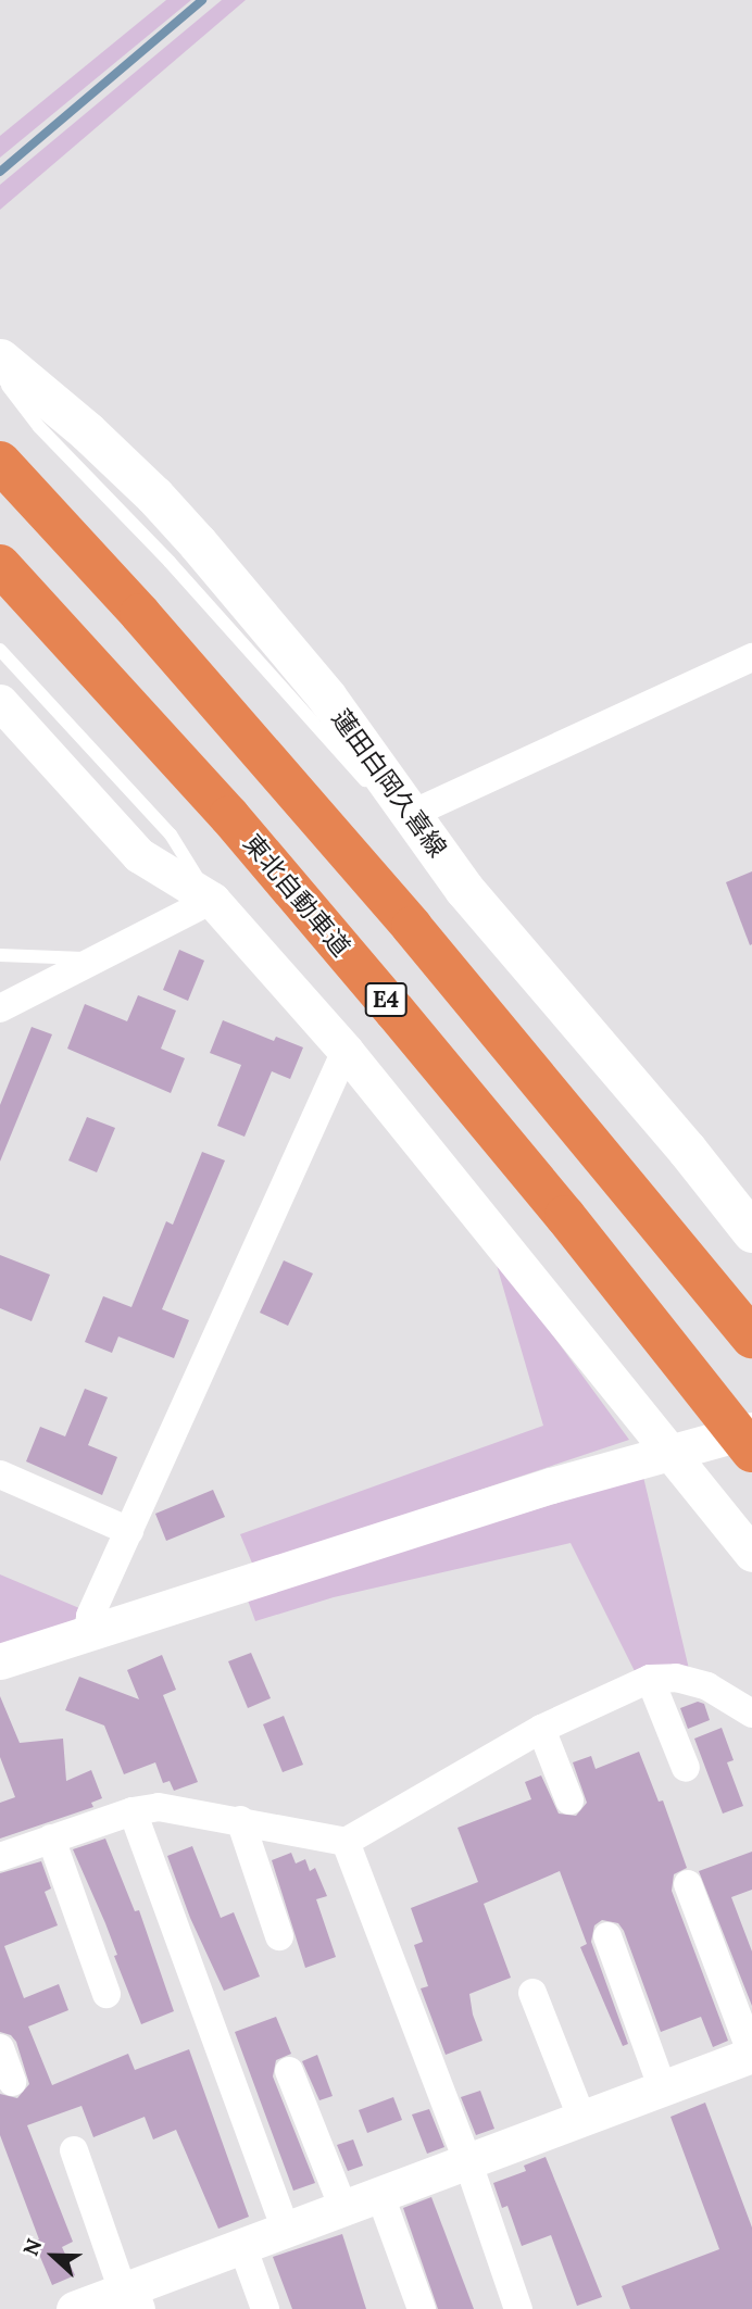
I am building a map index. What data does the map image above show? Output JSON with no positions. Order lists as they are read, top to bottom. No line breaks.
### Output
{"streets":{"highway":["東北自動車道","E4"],"main road":["蓮田白岡久喜線"]},"north":"left"}
